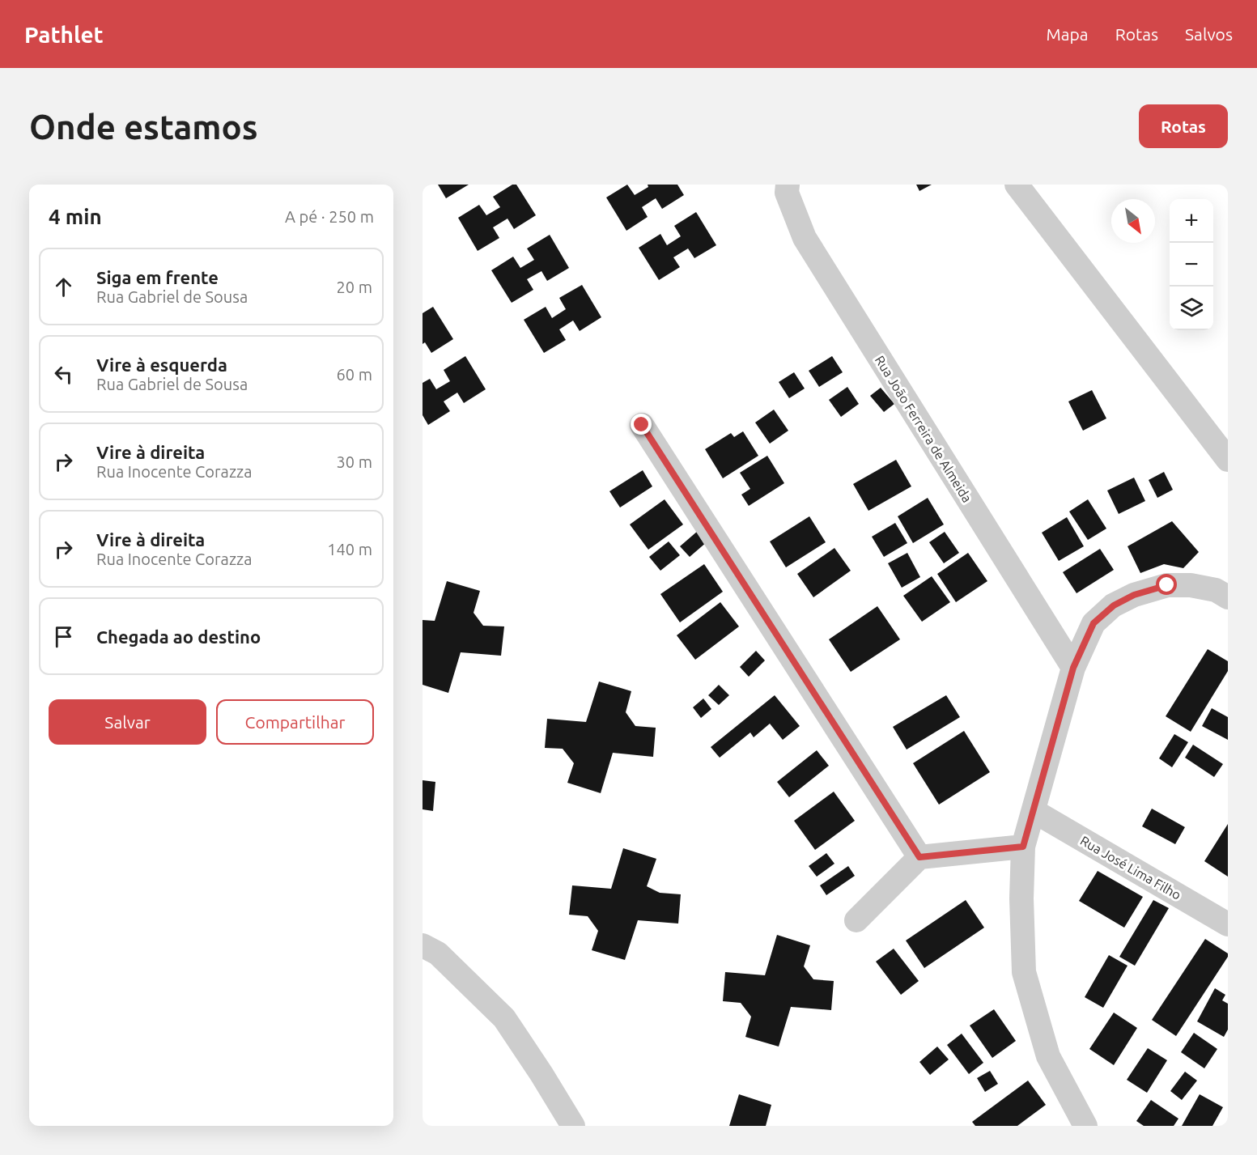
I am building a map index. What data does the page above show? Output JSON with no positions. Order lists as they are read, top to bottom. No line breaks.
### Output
{"streets":{"street":["Rua João Ferreira de Almeida","Rua José Lima Filho"]},"north":"bottom right","page":{"header":"Pathlet","nav":["Mapa","Rotas","Salvos"],"buttons":["Rotas",["Salvar","Compartilhar"]],"title":"Onde estamos","heading":["4 min","A pé · 250 m"],"map_buttons":["+","−"],"list":[["Siga em frente","Rua Gabriel de Sousa","20 m"],["Vire à esquerda","Rua Gabriel de Sousa","60 m"],["Vire à direita","Rua Inocente Corazza","30 m"],["Vire à direita","Rua Inocente Corazza","140 m"],"Chegada ao destino"]}}
